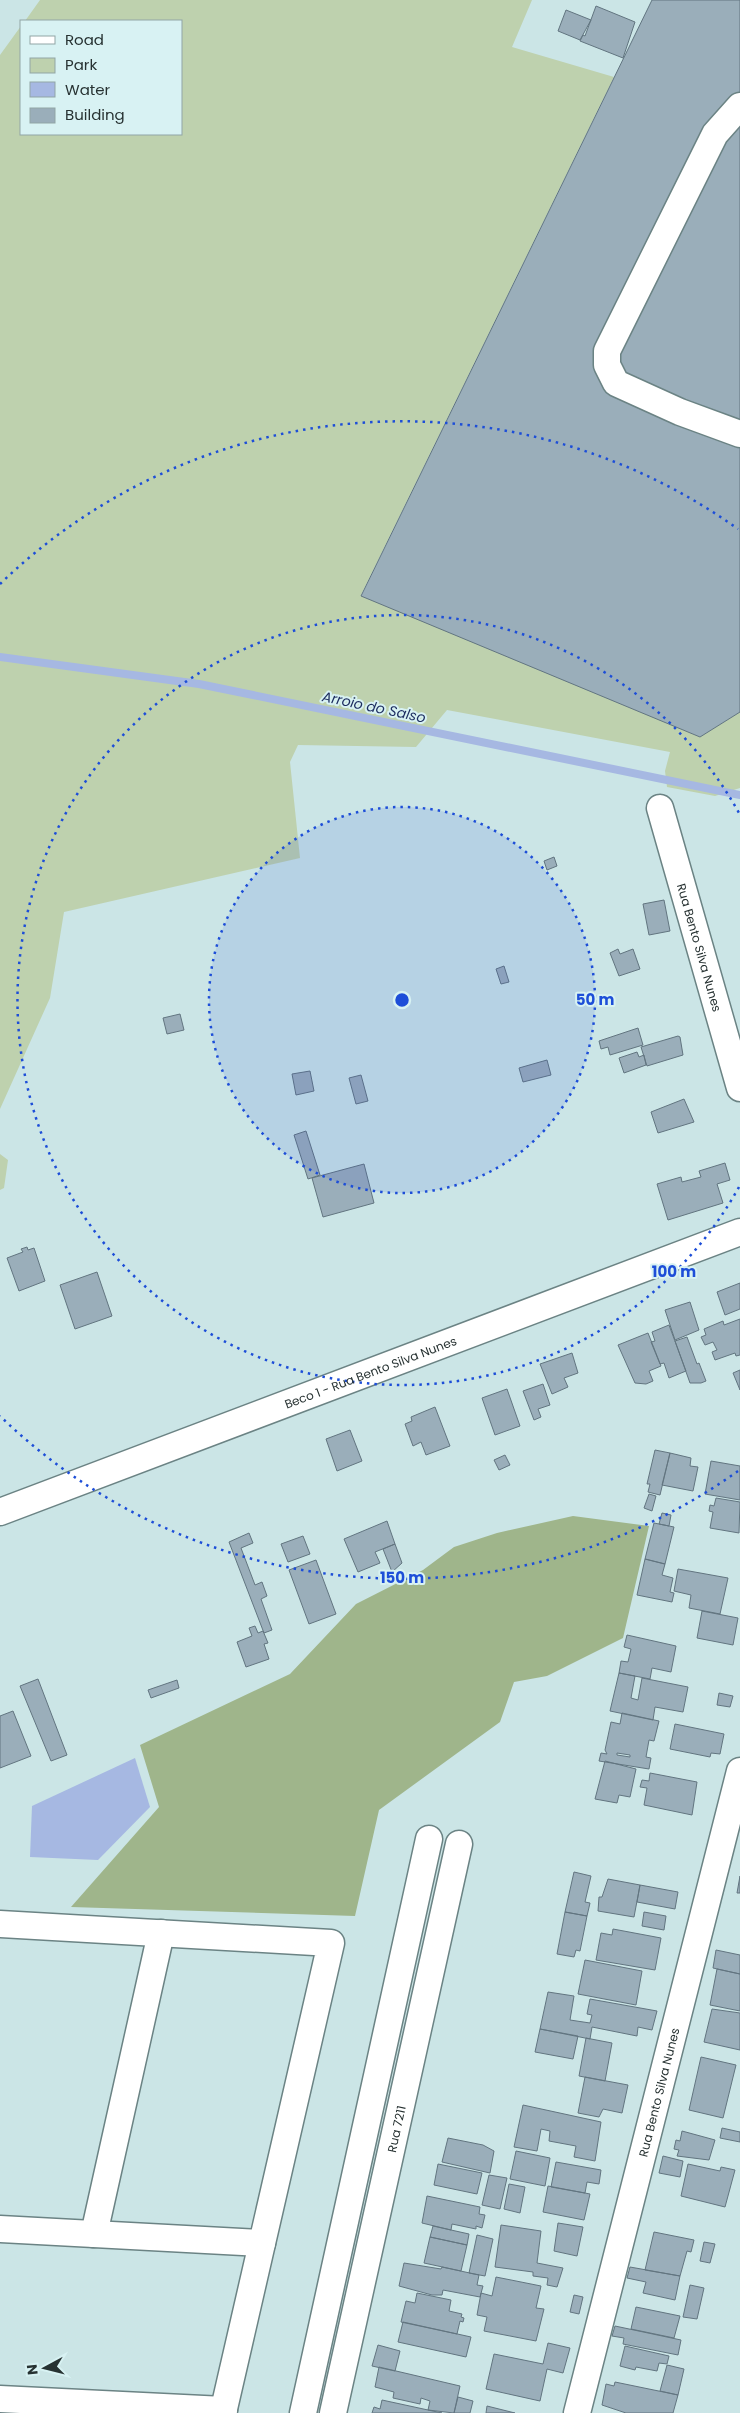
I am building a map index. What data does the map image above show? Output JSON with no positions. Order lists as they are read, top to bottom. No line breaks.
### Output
{"streets":{"street":["Rua Bento Silva Nunes","Beco 1 - Rua Bento Silva Nunes","Rua 7211"]},"water":["Arroio do Salso"],"legend":["Road","Park","Water","Building"],"north":"left","rings":["50 m","100 m","150 m"]}
